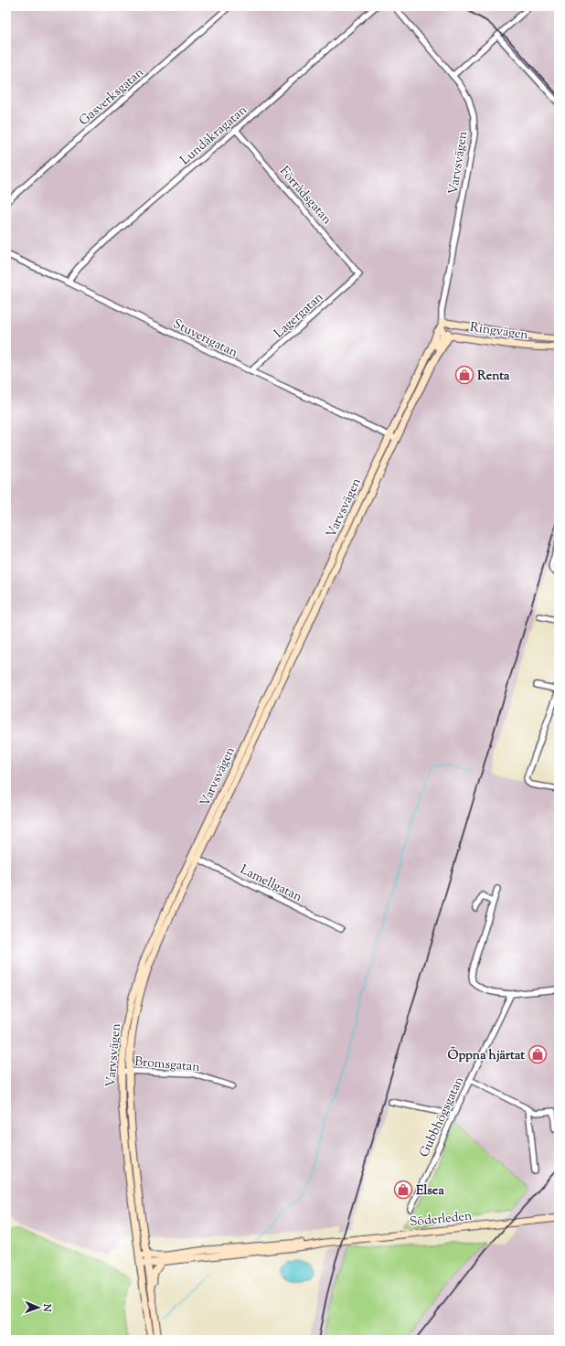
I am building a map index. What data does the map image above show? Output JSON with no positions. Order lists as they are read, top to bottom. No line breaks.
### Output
{"streets":{"main road":["Varvsvägen","Ringvägen","Söderleden"],"street":["Gasverksgatan","Lundåkragatan","Förrådsgatan","Lagergatan","Stuverigatan","Lamellgatan","Bromsgatan","Gubbhögsgatan"]},"crossings":[["Lundåkragatan","Förrådsgatan"],["Lundåkragatan","Stuverigatan"],["Varvsvägen","Ringvägen"],["Varvsvägen","Stuverigatan"],["Varvsvägen","Lamellgatan"],["Varvsvägen","Bromsgatan"],["Varvsvägen","Söderleden"],["Förrådsgatan","Lagergatan"],["Lagergatan","Stuverigatan"]],"places":{"shop":["Renta","Öppna hjärtat","Elsea"]},"north":"right"}
